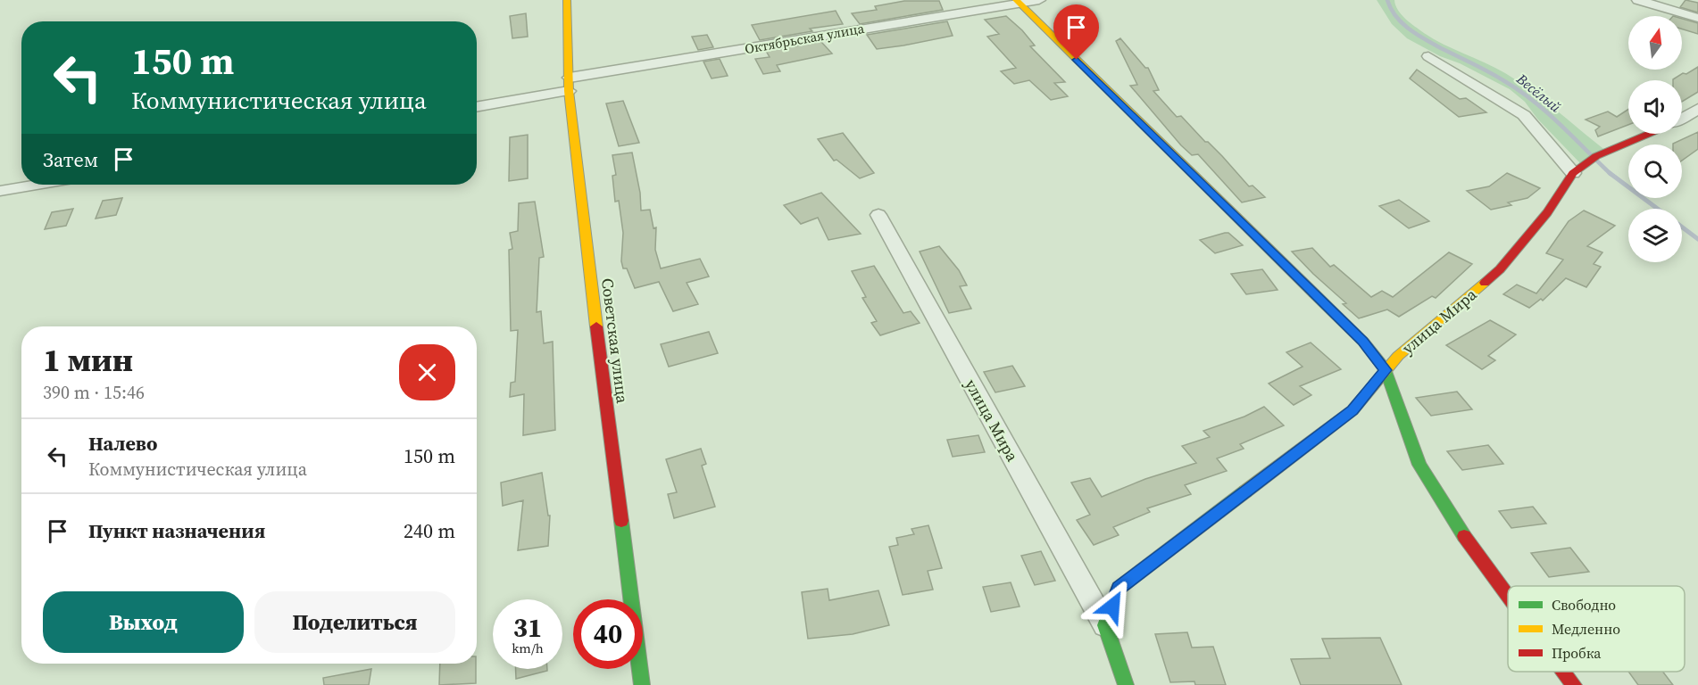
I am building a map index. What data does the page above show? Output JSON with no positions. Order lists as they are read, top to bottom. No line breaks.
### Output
{"streets":{"street":["Октябрьская улица","улица Мира","Советская улица"]},"crossings":[["Октябрьская улица","Советская улица"]],"water":["Весёлый"],"legend":["Свободно","Медленно","Пробка"],"north":"top","page":{"turn":["150 m","Коммунистическая улица"],"then":"Затем","heading":["1 мин","390 m · 15:46"],"list":[{"name":"Налево","note":"Коммунистическая улица","value":"150 m"},{"name":"Пункт назначения","value":"240 m"}],"buttons":["Выход","Поделиться"],"speed":"31 km/h","limit":"40"}}
